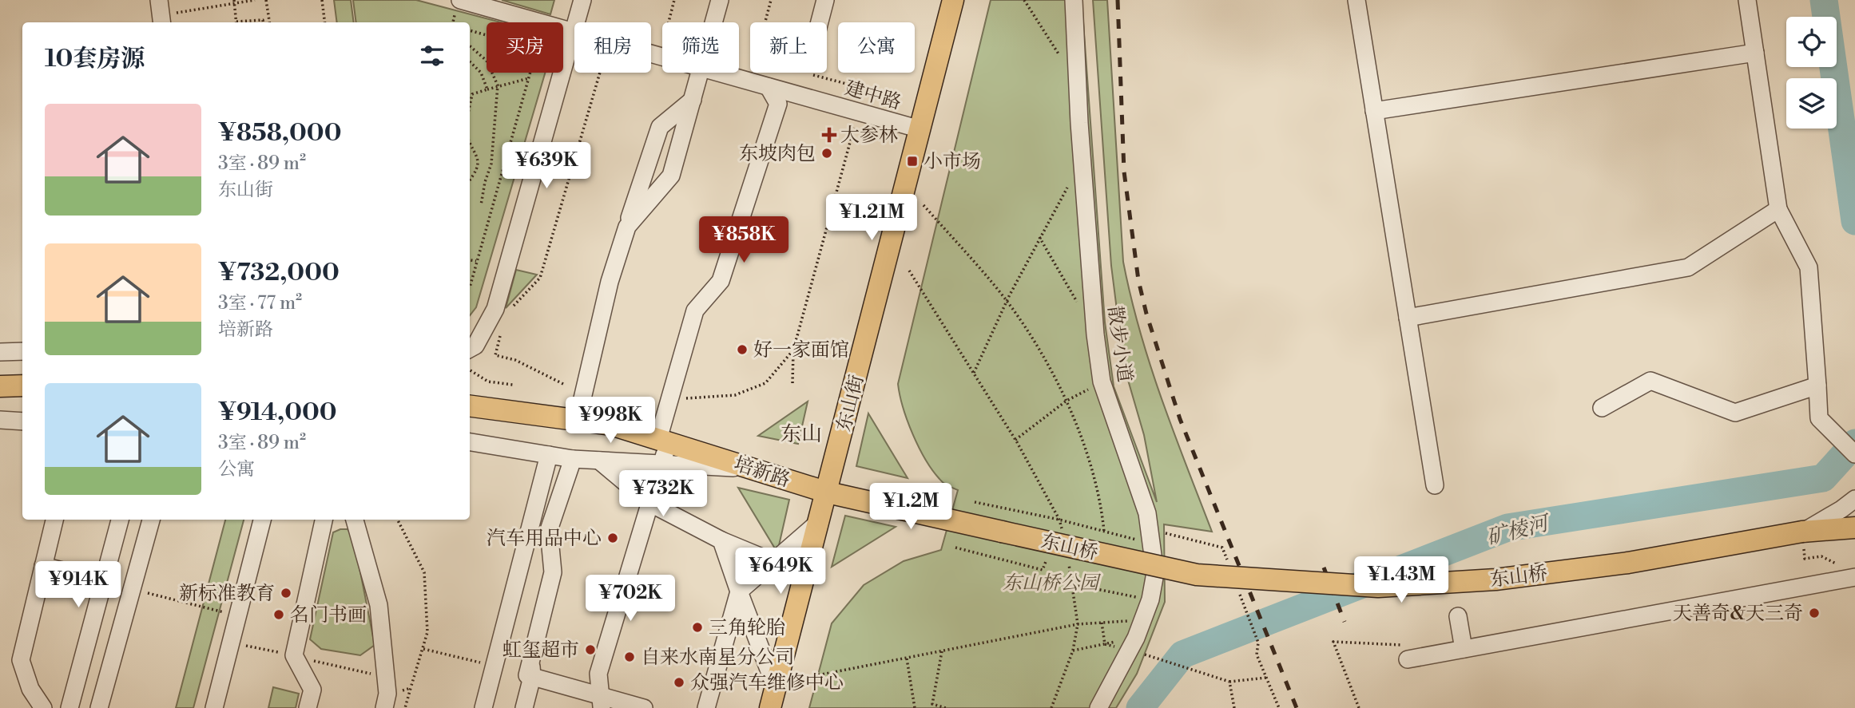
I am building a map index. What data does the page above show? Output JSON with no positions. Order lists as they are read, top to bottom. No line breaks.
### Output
{"streets":{"main road":["东山街","培新路","东山桥"],"street":["建中路","散步小道"]},"crossings":[["建中路","东山街"],["东山街","培新路"],["培新路","东山桥"]],"districts":["东山"],"water":["矿棱河"],"parks":["东山桥公园"],"places":{"health":["大参林"],"other":["东坡肉包","好一家面馆","汽车用品中心","新标准教育","天善奇&天三奇","名门书画","三角轮胎","虹玺超市","自来水南星分公司","众强汽车维修中心"],"transit":["小市场"]},"page":{"chip":["买房","租房","筛选","新上","公寓"],"heading":"10套房源","list":[{"name":"¥858,000","note":"3室 · 89 m² · 东山街"},{"name":"¥732,000","note":"3室 · 77 m² · 培新路"},{"name":"¥914,000","note":"3室 · 89 m² · 公寓"}],"price":["¥639K","¥1.21M","¥858K","¥998K","¥732K","¥1.2M","¥649K","¥1.43M","¥914K","¥702K"]}}
